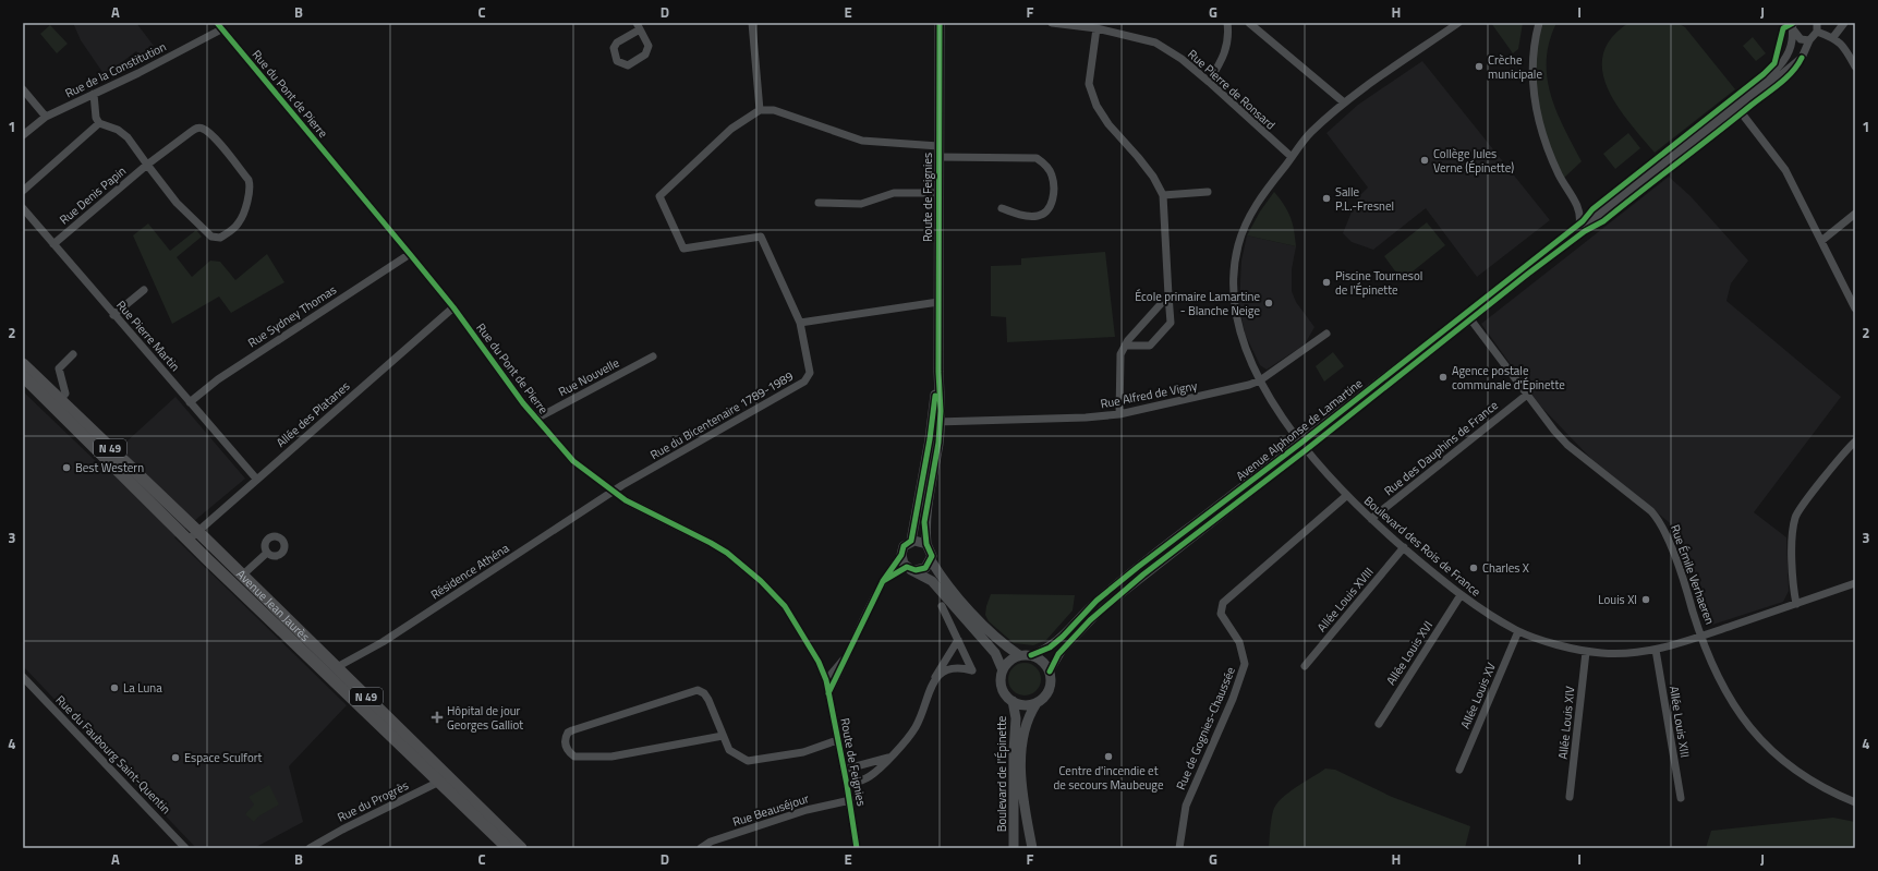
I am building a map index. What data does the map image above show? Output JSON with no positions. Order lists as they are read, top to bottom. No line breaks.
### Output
{"streets":{"main road":["N 49","Avenue Jean Jaurès"],"street":["Rue de la Constitution","Rue Pierre de Ronsard","Rue du Pont de Pierre","Rue Denis Papin","Route de Feignies","Rue Sydney Thomas","Rue Pierre Martin","Rue Nouvelle","Rue Alfred de Vigny","Allée des Platanes","Rue du Bicentenaire 1789-1989","Avenue Alphonse de Lamartine","Rue des Dauphins de France","Boulevard des Rois de France","Résidence Athéna","Rue Émile Verhaeren","Allée Louis XVIII","Allée Louis XVI","Allée Louis XV","Allée Louis XIII","Allée Louis XIV","Rue de Gognies-Chaussée","Rue du Faubourg Saint-Quentin","Boulevard de l'Épinette","Rue du Progrès","Rue Beauséjour"]},"crossings":[["Rue de la Constitution","Rue du Pont de Pierre"],["Rue Pierre de Ronsard","Boulevard des Rois de France"],["Rue du Pont de Pierre","Route de Feignies"],["Rue du Pont de Pierre","Rue Sydney Thomas"],["Rue du Pont de Pierre","Rue Nouvelle"],["Rue du Pont de Pierre","Allée des Platanes"],["Rue du Pont de Pierre","Rue du Bicentenaire 1789-1989"],["Rue du Pont de Pierre","Résidence Athéna"],["Rue Denis Papin","Rue Pierre Martin"],["Route de Feignies","Rue Alfred de Vigny"],["Route de Feignies","Rue Beauséjour"],["Rue Sydney Thomas","Rue Pierre Martin"],["Rue Pierre Martin","Allée des Platanes"],["Rue Alfred de Vigny","Boulevard des Rois de France"],["Allée des Platanes","Avenue Jean Jaurès"],["Rue du Bicentenaire 1789-1989","Résidence Athéna"],["Avenue Alphonse de Lamartine","Boulevard des Rois de France"],["Avenue Alphonse de Lamartine","Rue Émile Verhaeren"],["Avenue Alphonse de Lamartine","Boulevard de l'Épinette"],["Rue des Dauphins de France","Boulevard des Rois de France"],["Rue des Dauphins de France","Rue Émile Verhaeren"],["Boulevard des Rois de France","Rue Émile Verhaeren"],["Boulevard des Rois de France","Allée Louis XVIII"],["Boulevard des Rois de France","Allée Louis XVI"],["Boulevard des Rois de France","Allée Louis XV"],["Boulevard des Rois de France","Allée Louis XIII"],["Boulevard des Rois de France","Allée Louis XIV"],["Boulevard des Rois de France","Rue de Gognies-Chaussée"],["Résidence Athéna","Avenue Jean Jaurès"],["Avenue Jean Jaurès","Rue du Progrès"]],"places":{"other":["Crèche municipale","Collège Jules Verne (Épinette)","Salle P.L.-Fresnel","Piscine Tournesol de l'Épinette","École primaire Lamartine - Blanche Neige","Agence postale communale d'Épinette","Best Western","Charles X","Louis XI","La Luna","Centre d'incendie et de secours Maubeuge","Espace Sculfort"],"health":["Hôpital de jour Georges Galliot"]},"grid":{"columns":["A","B","C","D","E","F","G","H","I","J"],"rows":["1","2","3","4"]}}
